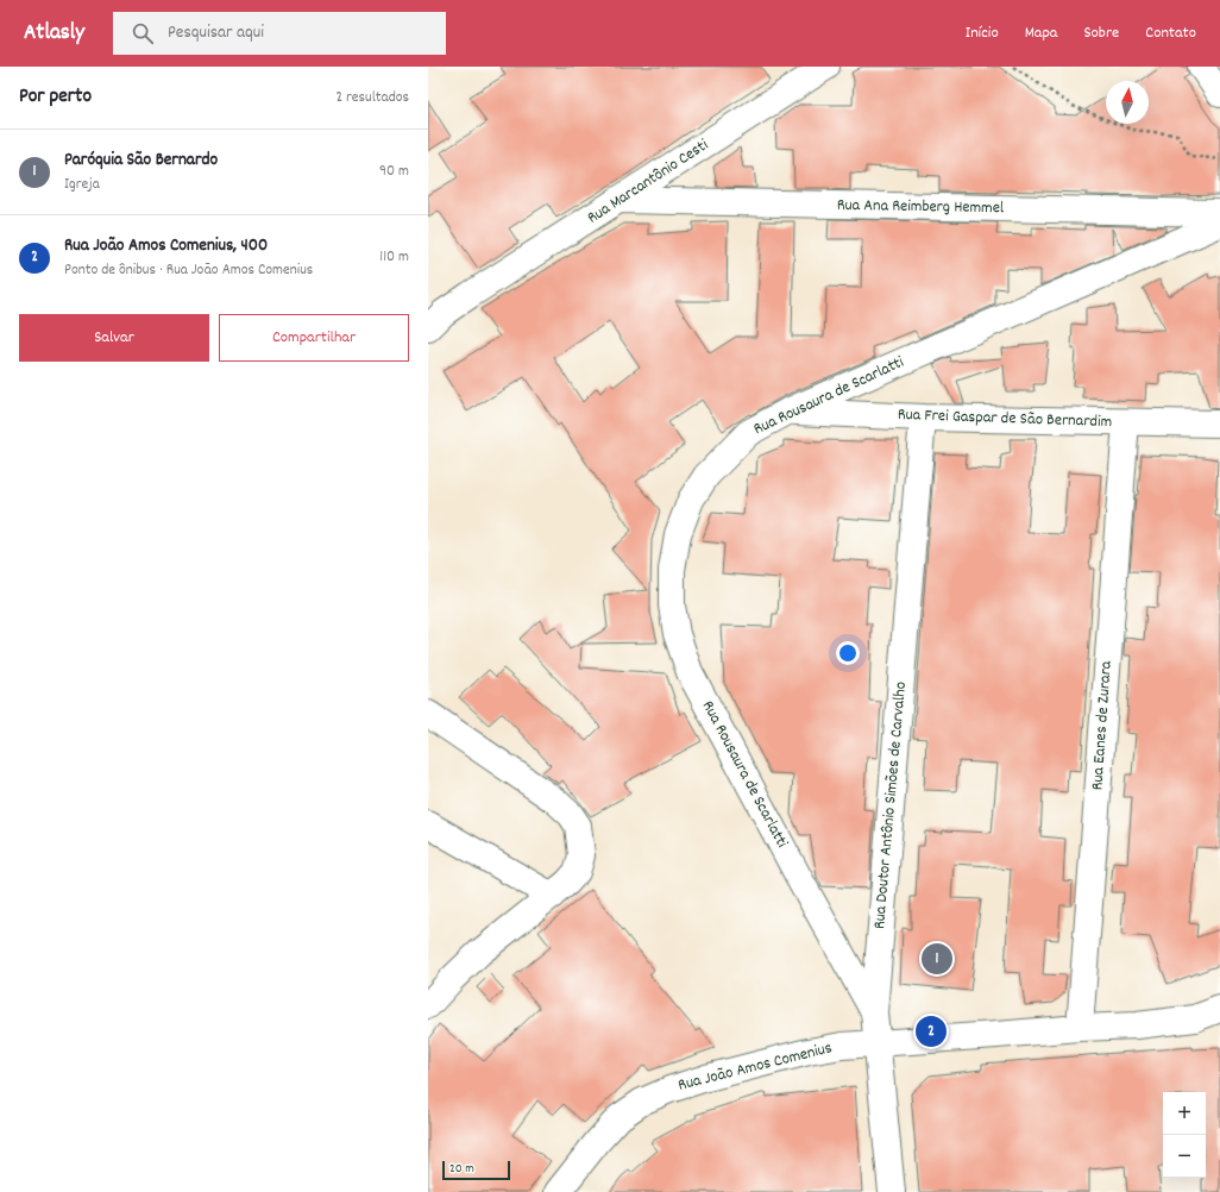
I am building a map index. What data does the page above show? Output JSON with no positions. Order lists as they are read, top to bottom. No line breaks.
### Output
{"streets":{"street":["Rua Marcantônio Cesti","Rua Ana Reimberg Hemmel","Rua Rousaura de Scarlatti","Rua Frei Gaspar de São Bernardim","Rua Eanes de Zurara","Rua Doutor Antônio Simões de Carvalho","Rua João Amos Comenius"]},"crossings":[["Rua Marcantônio Cesti","Rua Ana Reimberg Hemmel"],["Rua Rousaura de Scarlatti","Rua Frei Gaspar de São Bernardim"],["Rua Rousaura de Scarlatti","Rua Doutor Antônio Simões de Carvalho"],["Rua Frei Gaspar de São Bernardim","Rua Eanes de Zurara"],["Rua Frei Gaspar de São Bernardim","Rua Doutor Antônio Simões de Carvalho"],["Rua Eanes de Zurara","Rua João Amos Comenius"],["Rua Doutor Antônio Simões de Carvalho","Rua João Amos Comenius"]],"scale_bar":"20 m","north":"top","page":{"header":"Atlasly","search":"Pesquisar aqui","nav":["Início","Mapa","Sobre","Contato"],"heading":["Por perto","2 resultados"],"list":[{"mark":"1","name":"Paróquia São Bernardo","note":"Igreja","value":"90 m"},{"mark":"2","name":"Rua João Amos Comenius, 400","note":"Ponto de ônibus · Rua João Amos Comenius","value":"110 m"}],"buttons":["Salvar","Compartilhar"],"pins":["1","2"],"map_buttons":["+","−"],"scale":"20 m"}}
